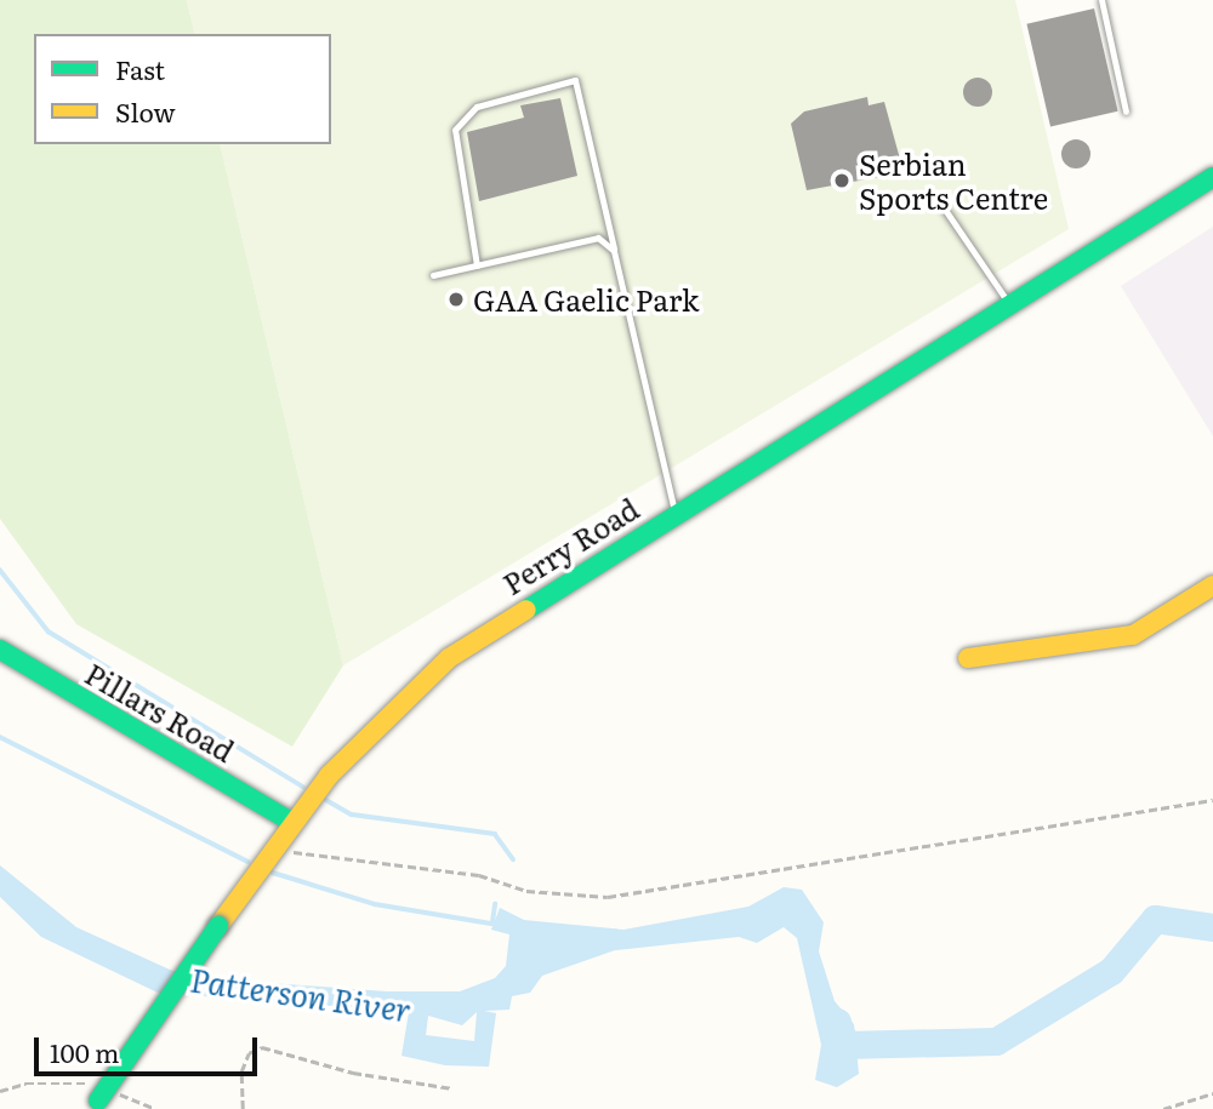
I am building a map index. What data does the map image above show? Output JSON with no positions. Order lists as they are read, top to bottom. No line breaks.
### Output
{"streets":{"main road":["Perry Road","Pillars Road"]},"crossings":[["Perry Road","Pillars Road"]],"water":["Patterson River"],"places":["Serbian Sports Centre","GAA Gaelic Park"],"legend":["Fast","Slow"],"scale_bar":"100 m"}
